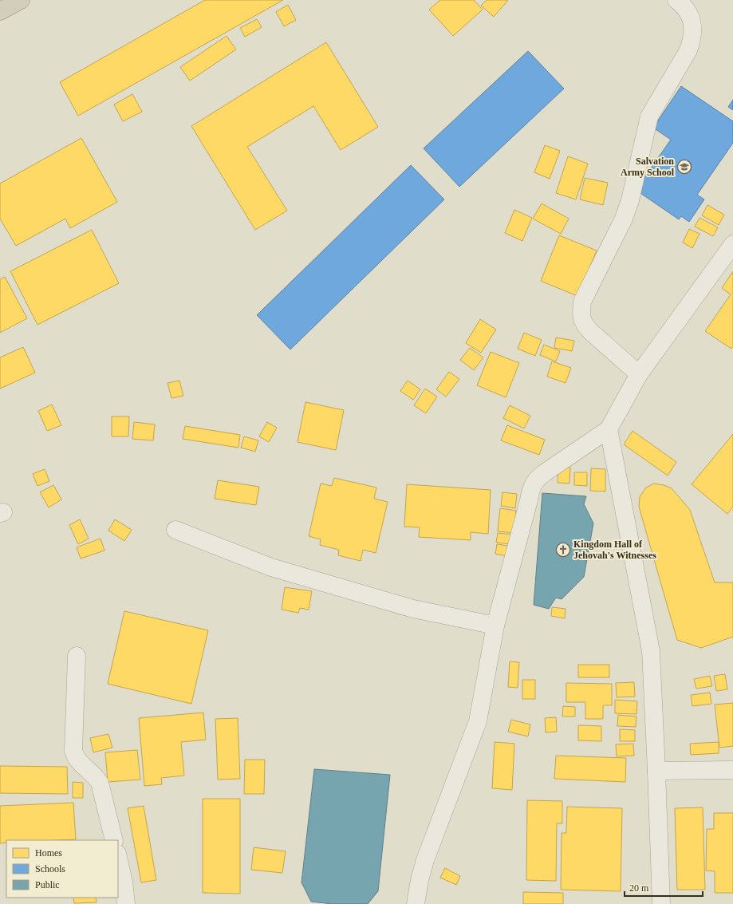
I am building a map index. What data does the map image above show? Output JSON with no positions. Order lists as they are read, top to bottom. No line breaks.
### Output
{"places":{"school or university":["Salvation Army School"],"church":["Kingdom Hall of Jehovah's Witnesses"]},"legend":["Homes","Schools","Public"],"scale_bar":"20 m"}
